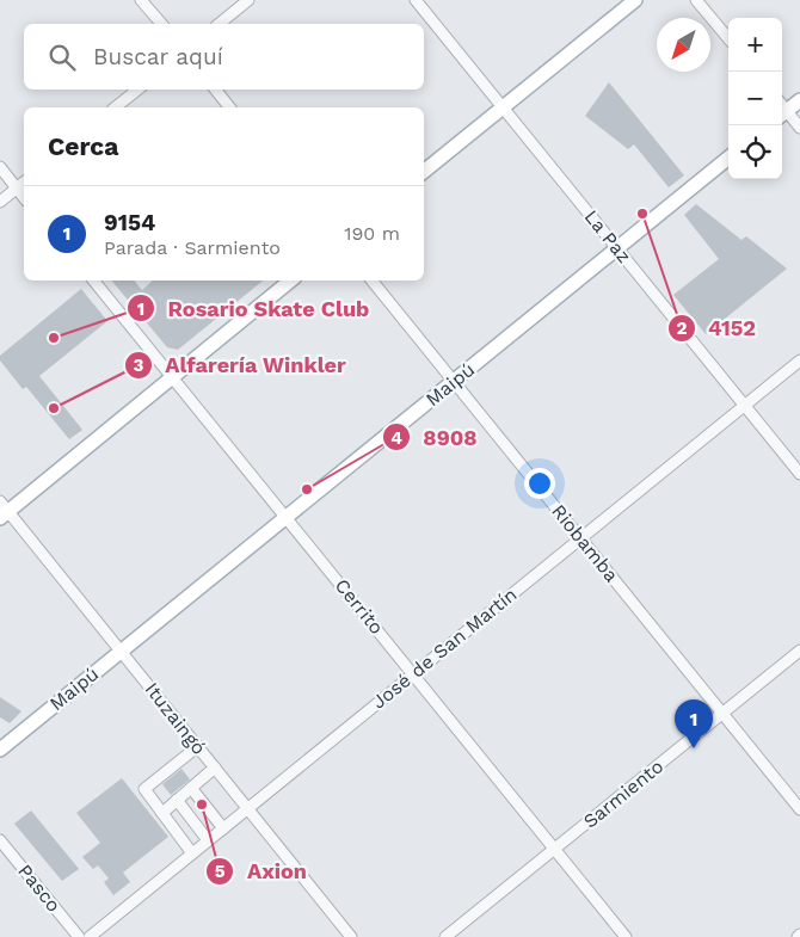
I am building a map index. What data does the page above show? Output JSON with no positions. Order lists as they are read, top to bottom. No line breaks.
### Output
{"streets":{"main road":["Maipú"],"street":["La Paz","Riobamba","Cerrito","José de San Martín","Ituzaingó","Sarmiento","Pasco"]},"crossings":[["La Paz","Maipú"],["La Paz","José de San Martín"],["Maipú","Riobamba"],["Maipú","Cerrito"],["Maipú","Ituzaingó"],["Riobamba","José de San Martín"],["Riobamba","Sarmiento"],["Cerrito","José de San Martín"],["Cerrito","Sarmiento"],["José de San Martín","Ituzaingó"]],"places":["4152","Rosario Skate Club","Alfarería Winkler","8908","Axion"],"north":"bottom left","page":{"map_buttons":["+","−"],"search":"Buscar aquí","heading":"Cerca","list":[{"mark":"1","name":"9154","note":"Parada · Sarmiento","value":"190 m"}],"pins":"1"}}
